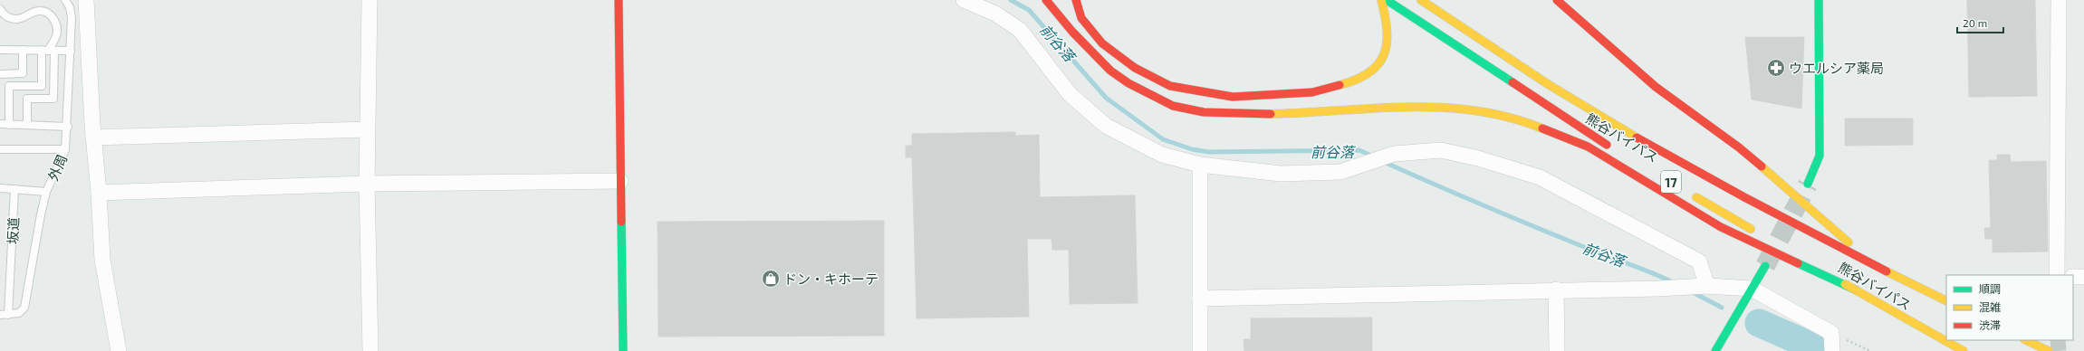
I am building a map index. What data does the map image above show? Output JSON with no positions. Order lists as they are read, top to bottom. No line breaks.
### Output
{"streets":{"main road":["熊谷バイパス","17"],"lane":["外周","坂道"]},"crossings":[["外周","坂道"]],"water":["前谷落"],"places":{"pharmacy":["ウエルシア薬局"],"shop":["ドン・キホーテ"]},"legend":["順調","混雑","渋滞"],"scale_bar":"20 m"}
